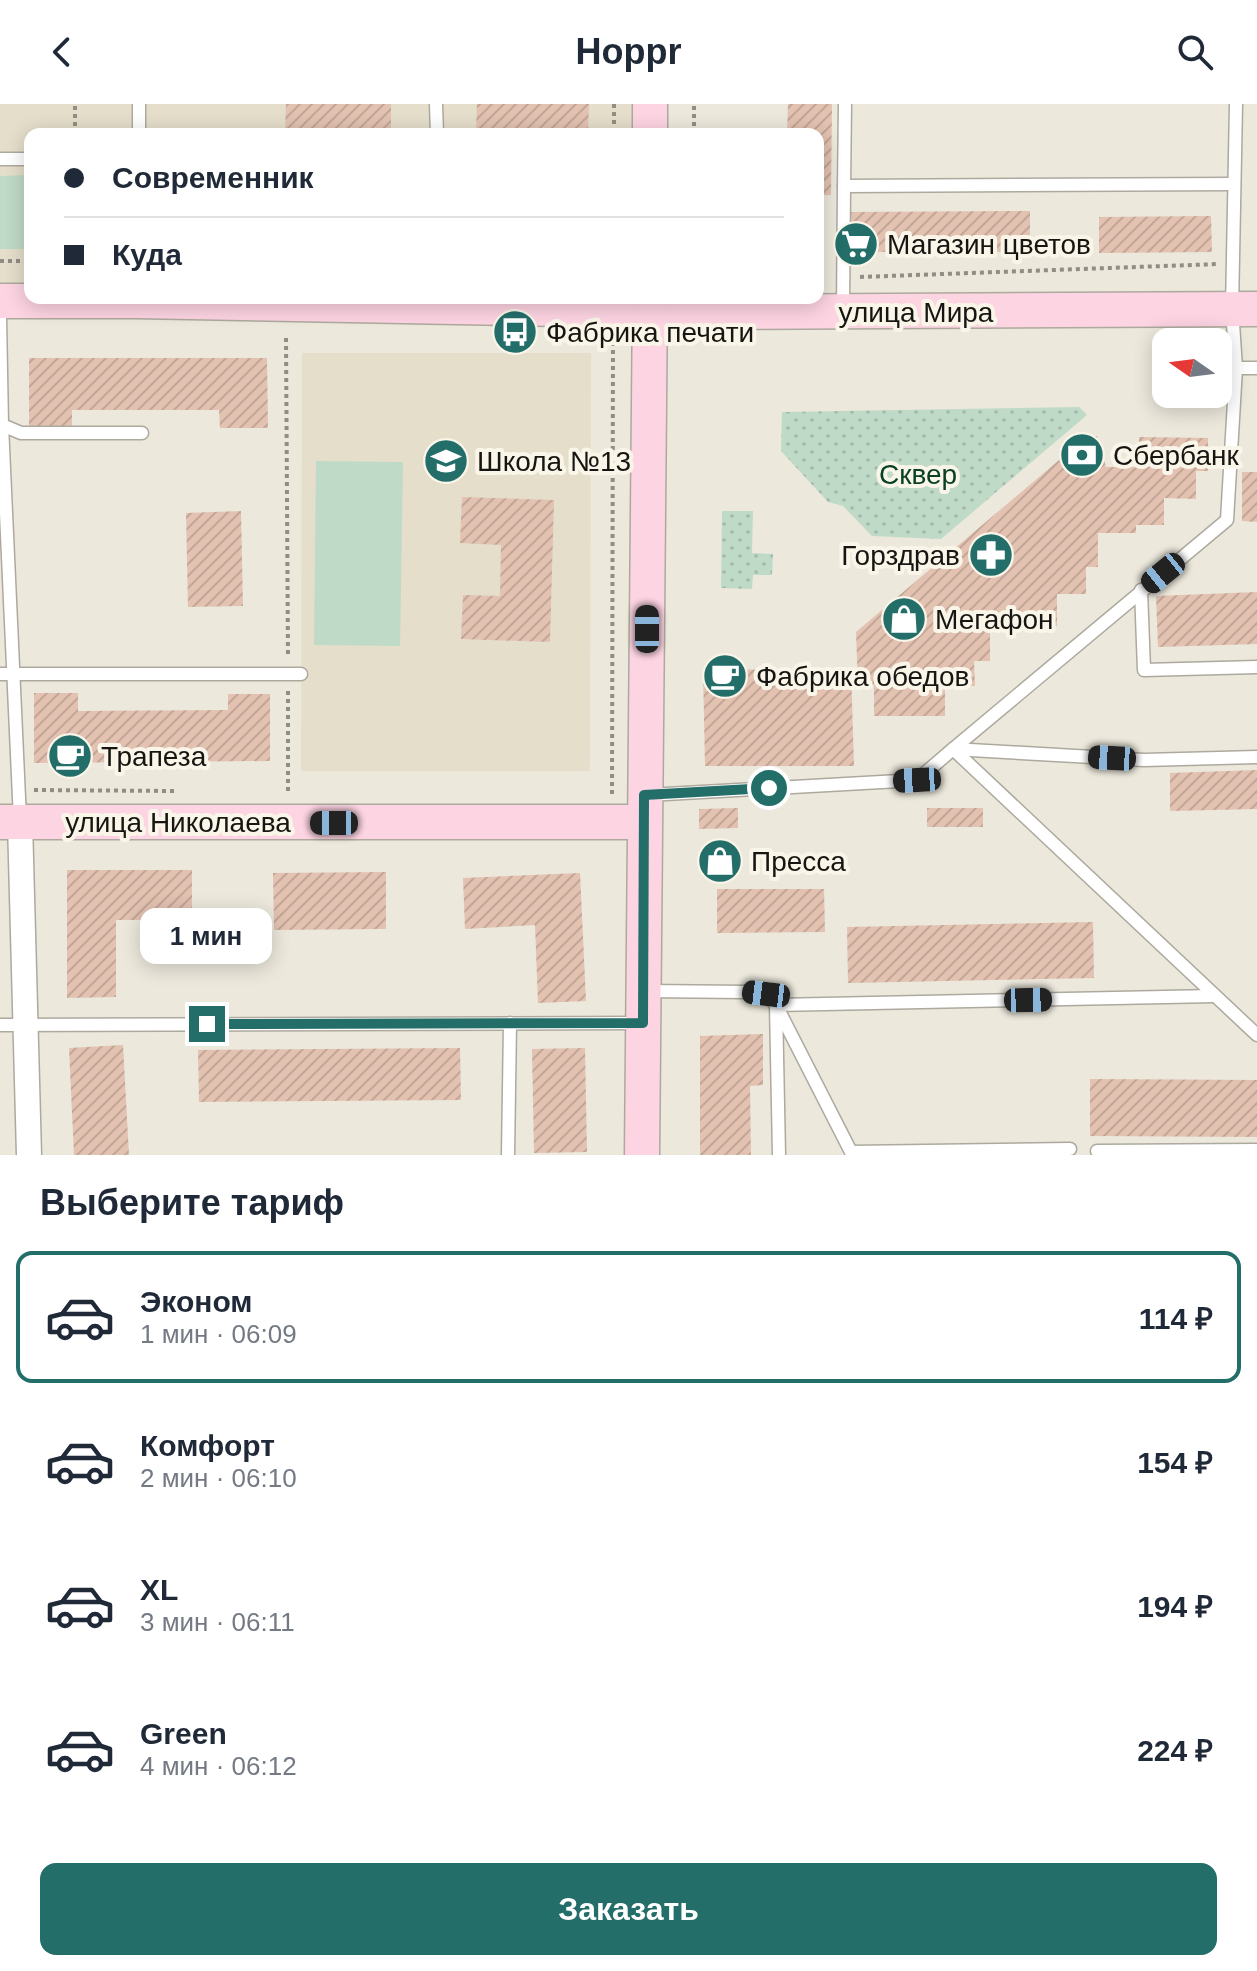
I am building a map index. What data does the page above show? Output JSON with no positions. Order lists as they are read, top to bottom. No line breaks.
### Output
{"streets":{"main road":["улица Мира","улица Николаева"]},"parks":["Сквер"],"places":{"supermarket":["Магазин цветов"],"bus stop":["Фабрика печати"],"bank":["Сбербанк"],"school or university":["Школа №13"],"pharmacy":["Горздрав"],"shop":["Мегафон","Пресса"],"cafe":["Фабрика обедов","Трапеза"]},"north":"left","page":{"header":"Hoppr","banner":["Современник","Куда"],"bubble":"1 мин","heading":"Выберите тариф","list":[{"name":"Эконом","note":"1 мин · 06:09","value":"114 ₽"},{"name":"Комфорт","note":"2 мин · 06:10","value":"154 ₽"},{"name":"XL","note":"3 мин · 06:11","value":"194 ₽"},{"name":"Green","note":"4 мин · 06:12","value":"224 ₽"}],"buttons":"Заказать"}}
